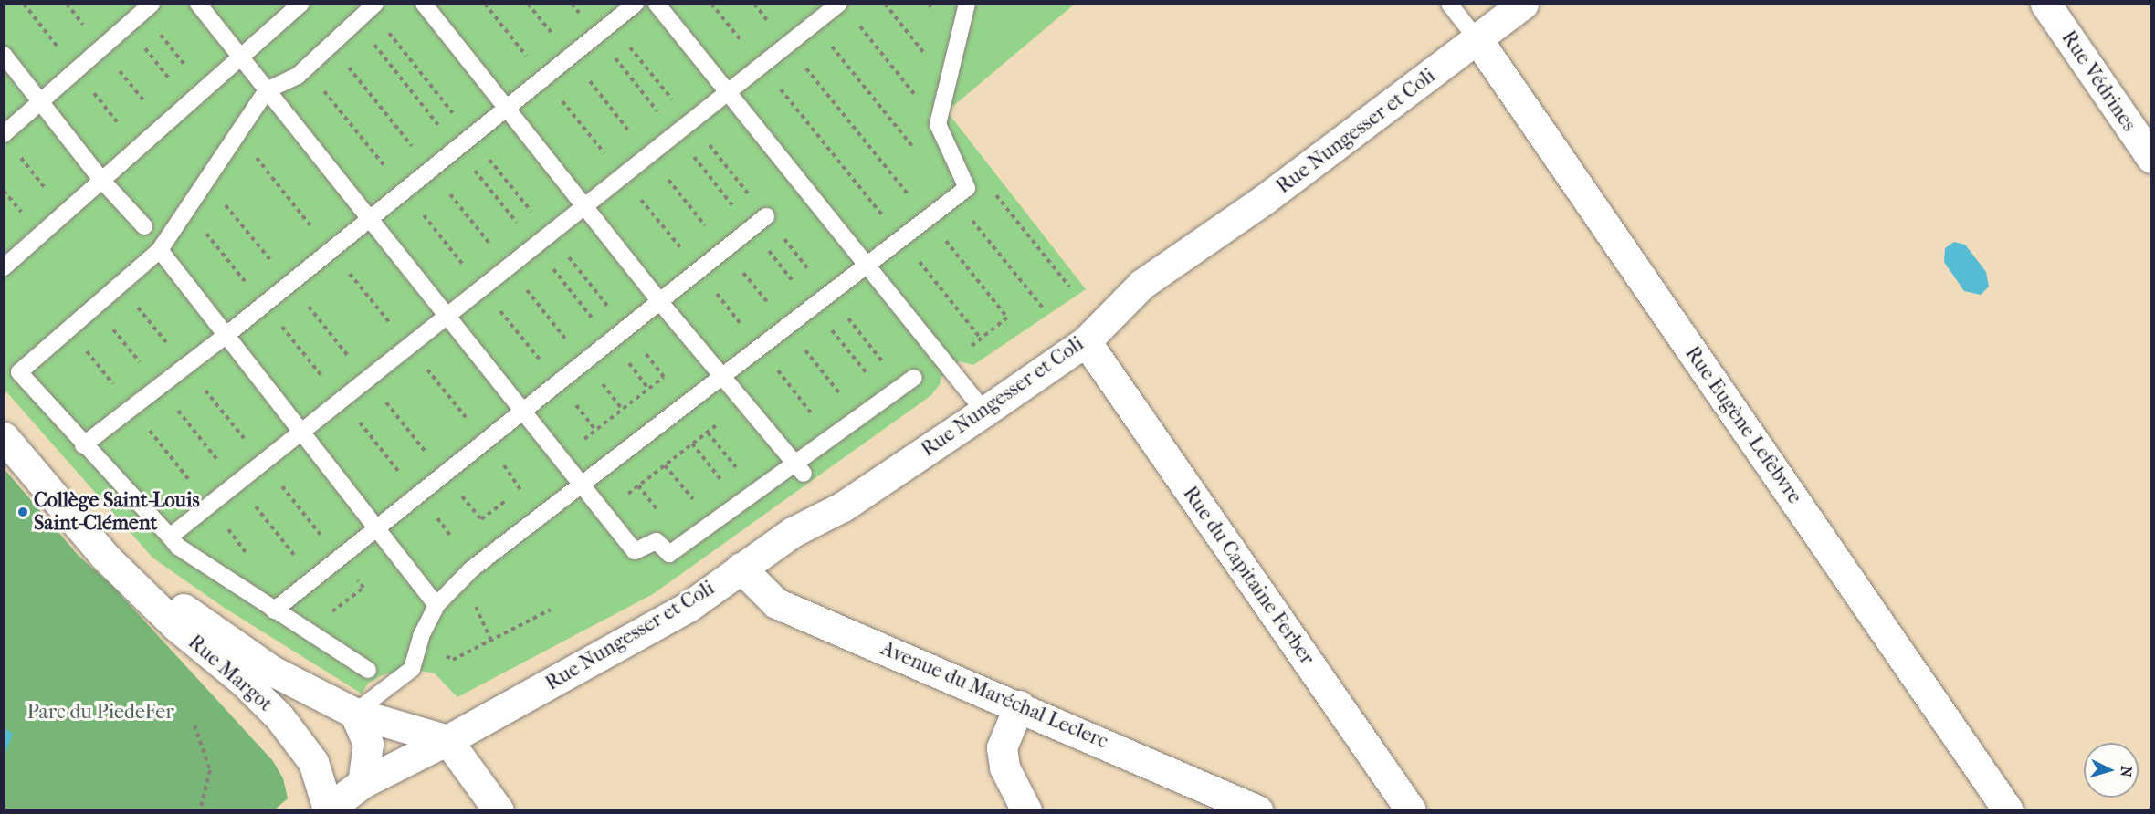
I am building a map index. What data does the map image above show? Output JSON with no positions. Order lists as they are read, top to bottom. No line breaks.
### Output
{"streets":{"street":["Rue Védrines","Rue Nungesser et Coli","Rue Eugène Lefebvre","Rue du Capitaine Ferber","Rue Margot","Avenue du Maréchal Leclerc"]},"crossings":[["Rue Nungesser et Coli","Rue Eugène Lefebvre"],["Rue Nungesser et Coli","Rue du Capitaine Ferber"],["Rue Nungesser et Coli","Rue Margot"],["Rue Nungesser et Coli","Avenue du Maréchal Leclerc"]],"parks":["Parc du PiedeFer"],"places":["Collège Saint-Louis Saint-Clément"],"north":"right"}
